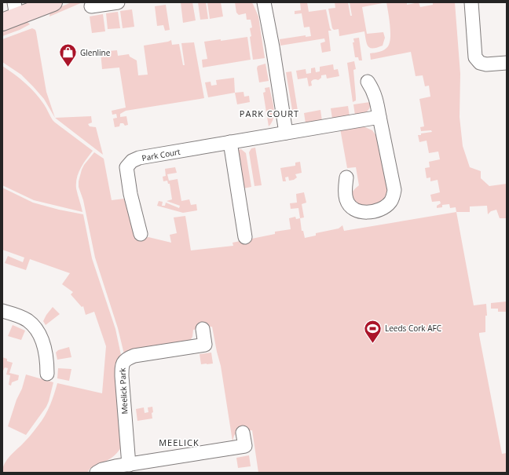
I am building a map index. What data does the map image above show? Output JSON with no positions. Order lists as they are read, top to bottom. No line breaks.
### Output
{"streets":{"street":["Park Court","Meelick Park"]},"districts":["PARK COURT","MEELICK"],"places":{"shop":["Glenline"],"sports":["Leeds Cork AFC"]}}
